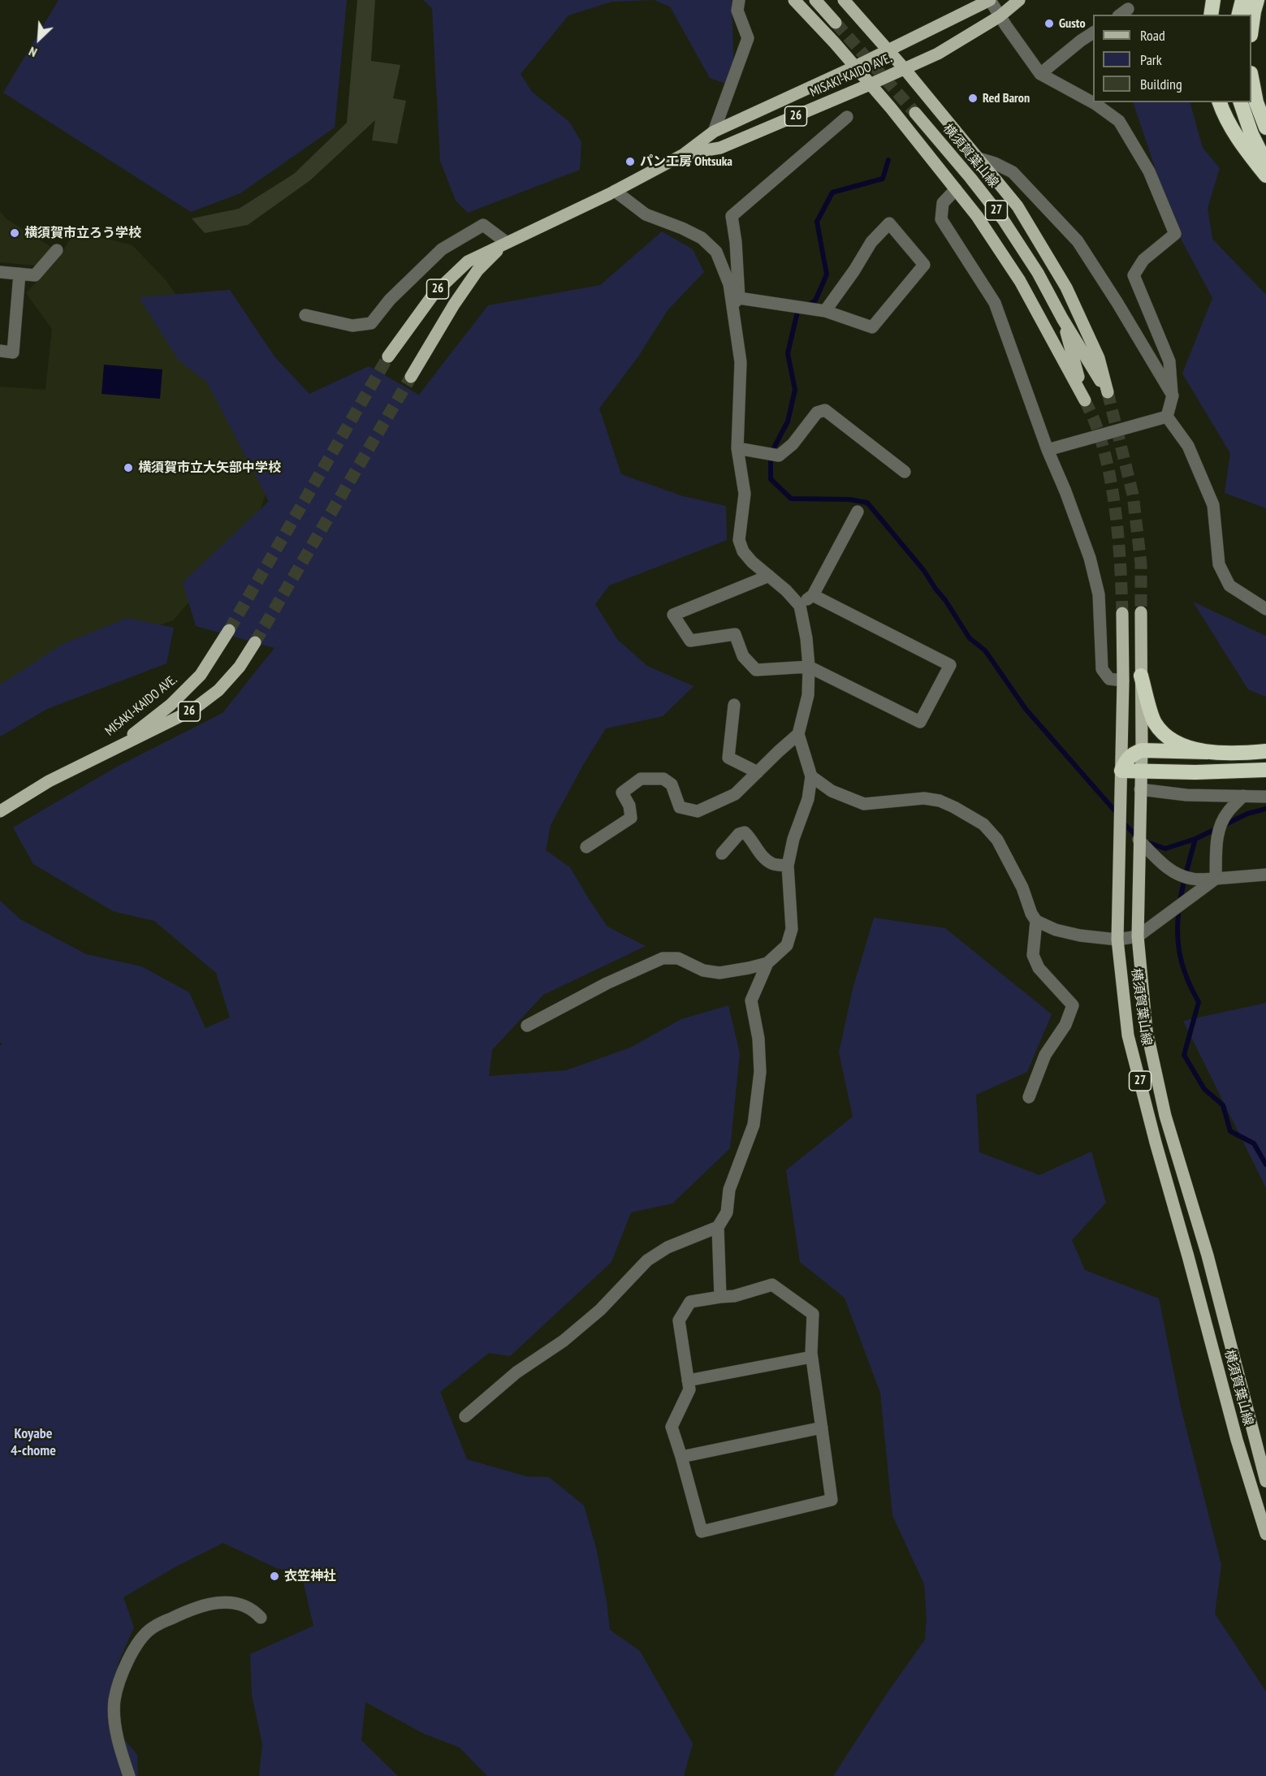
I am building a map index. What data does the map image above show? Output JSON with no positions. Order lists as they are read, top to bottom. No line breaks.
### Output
{"streets":{"main road":["MISAKI-KAIDO AVE.","26","横須賀葉山線","27"]},"districts":["Koyabe 4-chome"],"places":["Gusto","Red Baron","パン工房 Ohtsuka","横須賀市立ろう学校","横須賀市立大矢部中学校","衣笠神社"],"legend":["Road","Park","Building"],"north":"bottom left"}
